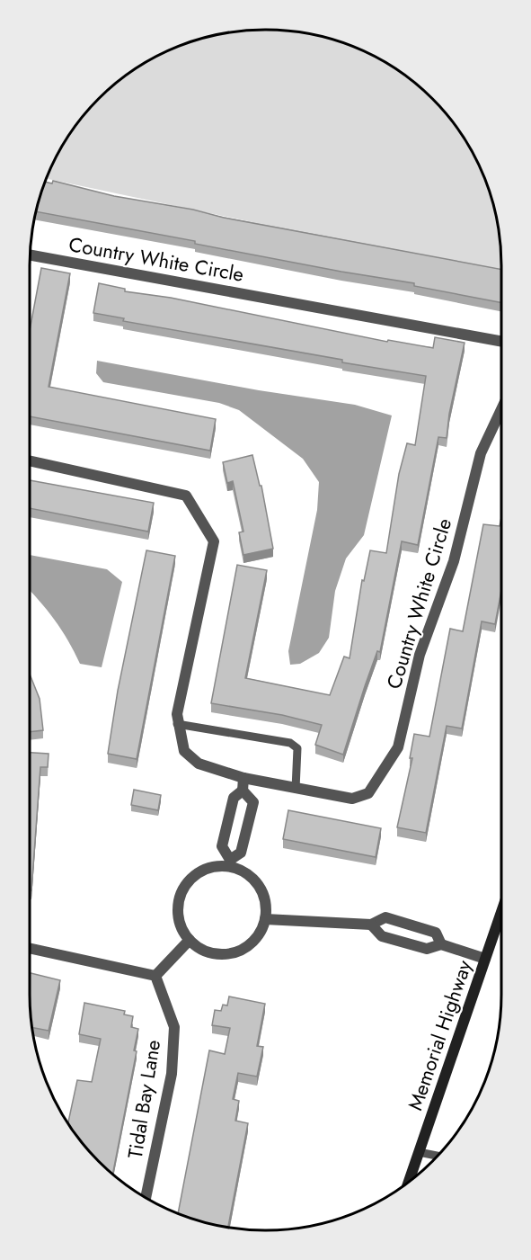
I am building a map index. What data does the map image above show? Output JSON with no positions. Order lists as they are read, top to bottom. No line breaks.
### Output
{"streets":{"street":["Country White Circle","Memorial Highway","Tidal Bay Lane"]}}
